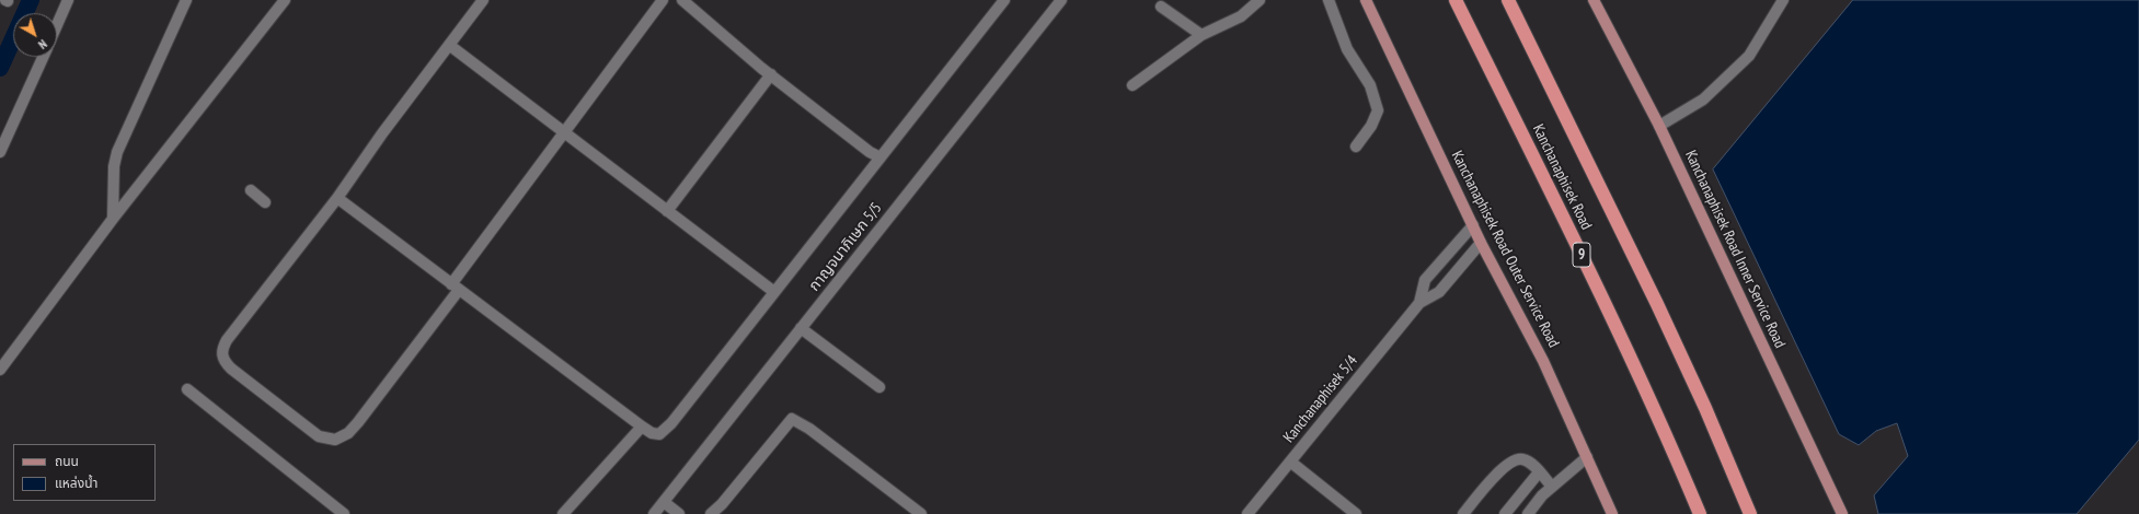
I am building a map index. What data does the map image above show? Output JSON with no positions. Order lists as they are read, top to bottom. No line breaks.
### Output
{"streets":{"highway":["Kanchanaphisek Road","9"],"main road":["Kanchanaphisek Road Outer Service Road","Kanchanaphisek Road Inner Service Road"],"street":["กาญจนาภิเษก 5/5","Kanchanaphisek 5/4"]},"crossings":[["Kanchanaphisek Road Outer Service Road","Kanchanaphisek 5/4"]],"legend":["ถนน","แหล่งน้ำ"],"north":"bottom right"}
